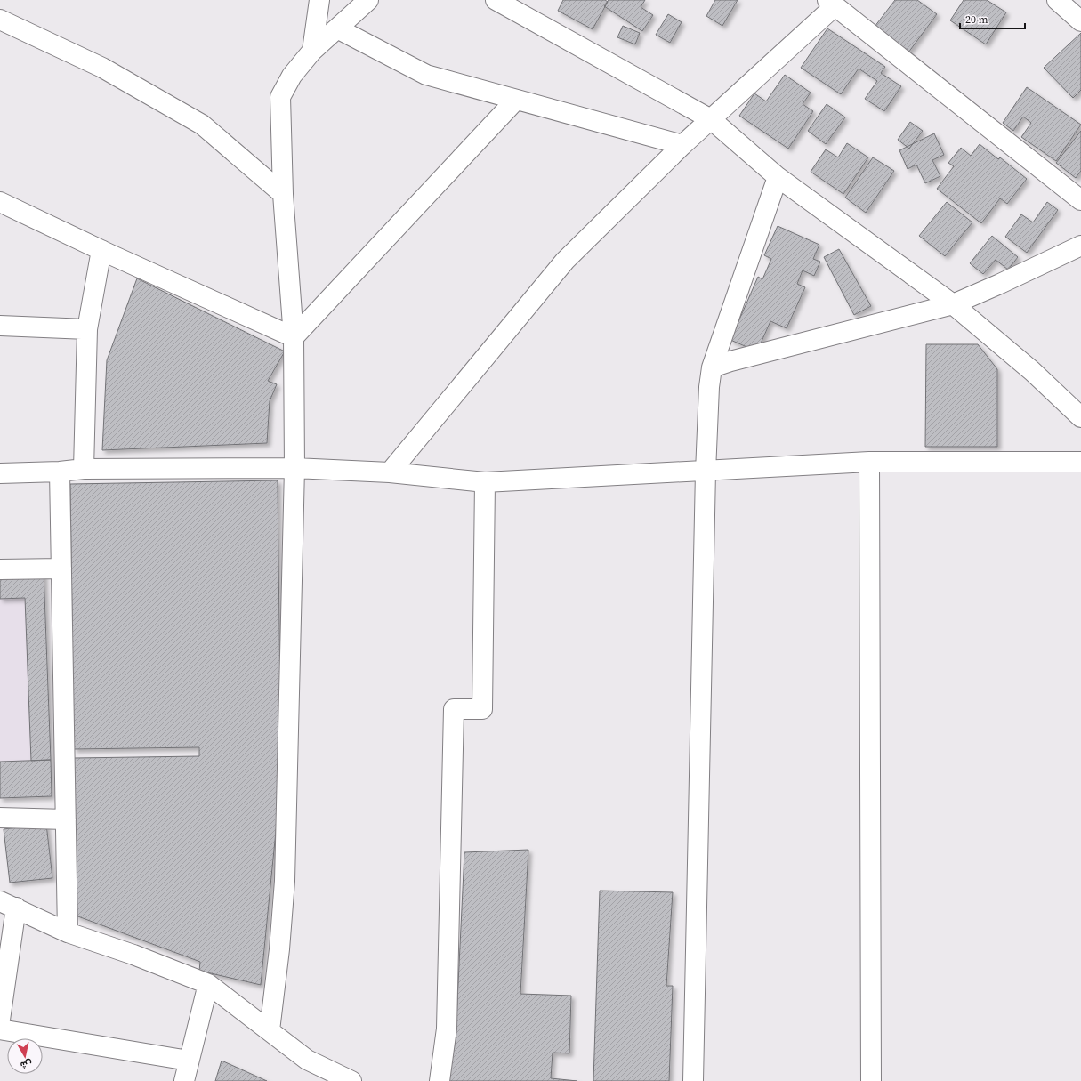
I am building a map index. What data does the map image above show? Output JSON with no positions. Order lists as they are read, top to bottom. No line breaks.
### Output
{"scale_bar":"20 m","north":"bottom"}
